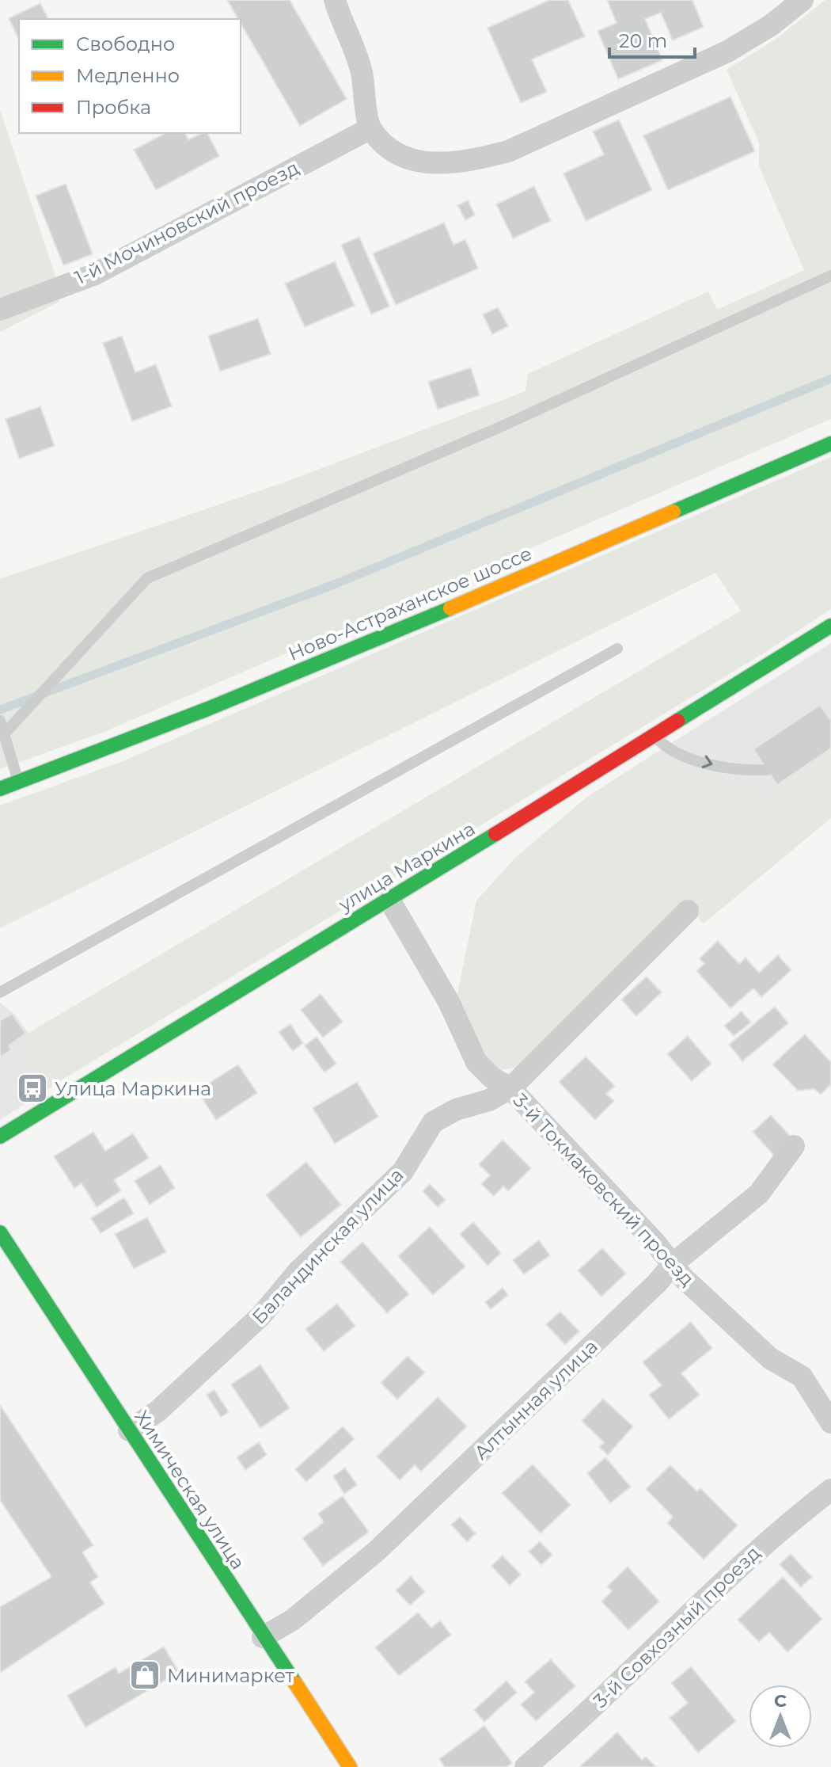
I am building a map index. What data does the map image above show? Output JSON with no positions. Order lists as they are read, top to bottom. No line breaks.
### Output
{"streets":{"street":["1-й Мочиновский проезд","Ново-Астраханское шоссе","улица Маркина","3-й Токмаковский проезд","Баландинская улица","Алтынная улица","Химическая улица","3-й Совхозный проезд"]},"crossings":[["улица Маркина","3-й Токмаковский проезд"],["3-й Токмаковский проезд","Баландинская улица"],["3-й Токмаковский проезд","Алтынная улица"],["Баландинская улица","Химическая улица"],["Алтынная улица","Химическая улица"]],"places":{"bus stop":["Улица Маркина"],"shop":["Минимаркет"]},"legend":["Свободно","Медленно","Пробка"],"scale_bar":"20 m","north":"top"}
